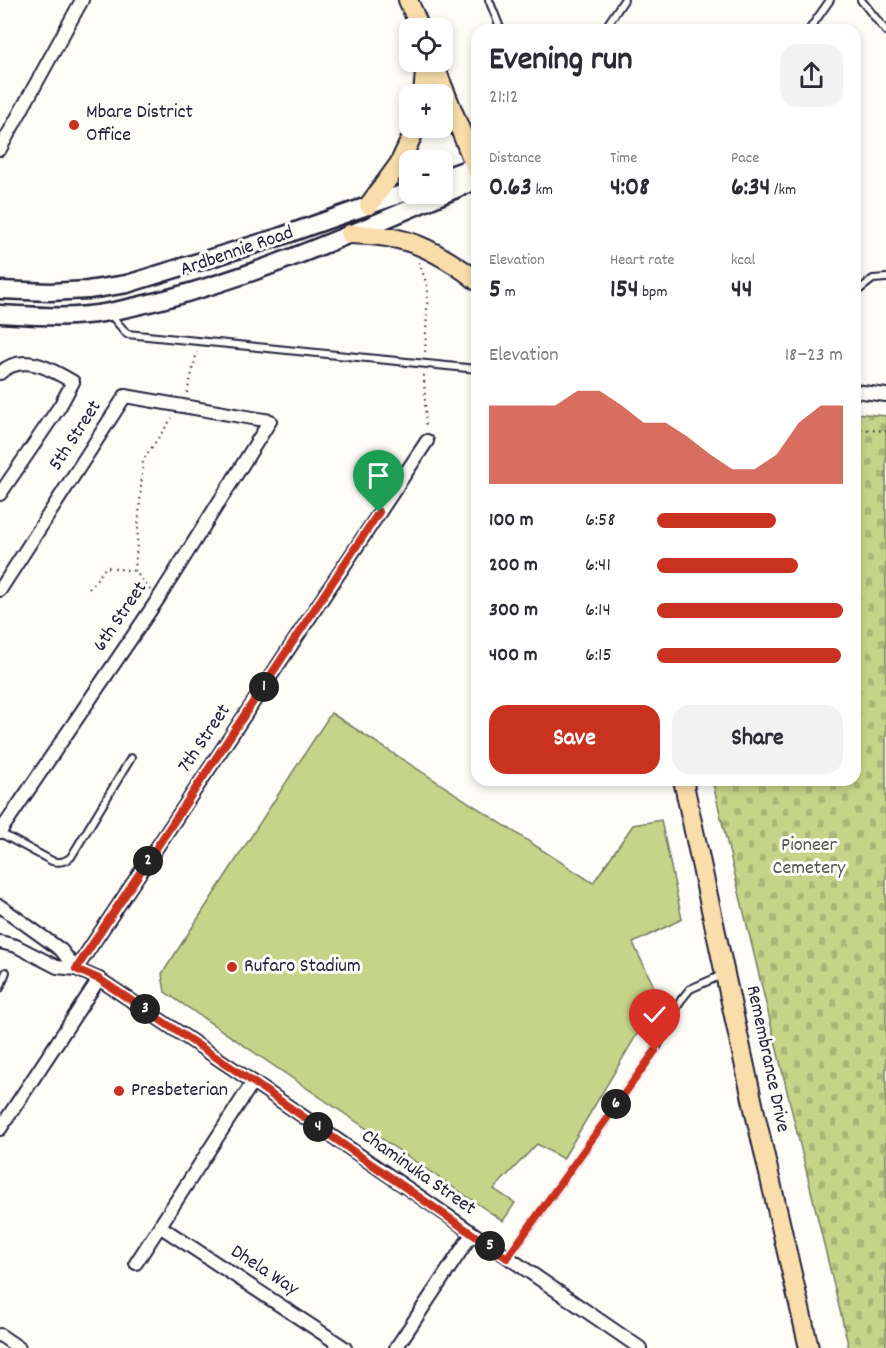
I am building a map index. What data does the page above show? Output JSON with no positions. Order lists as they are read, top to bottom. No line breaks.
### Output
{"streets":{"main road":["Ardbennie Road","Remembrance Drive"],"street":["5th Street","6th Street","7th Street","Chaminuka Street","Dhela Way"]},"crossings":[["5th Street","6th Street"],["7th Street","Chaminuka Street"]],"parks":["Pioneer Cemetery"],"places":["Mbare District Office","Rufaro Stadium","Presbeterian"],"page":{"map_buttons":["+","−"],"heading":["Evening run","21:12"],"stats":[["Distance","0.63 km"],["Time","4:08"],["Pace","6:34 /km"],["Elevation","5 m"],["Heart rate","154 bpm"],["kcal","44"]],"chart":["Elevation","18–23 m"],"list":[{"name":"100 m","note":"6:58"},{"name":"200 m","note":"6:41"},{"name":"300 m","note":"6:14"},{"name":"400 m","note":"6:15"}],"pins":["1","2","3","6","4","5"],"buttons":["Save","Share"]}}
